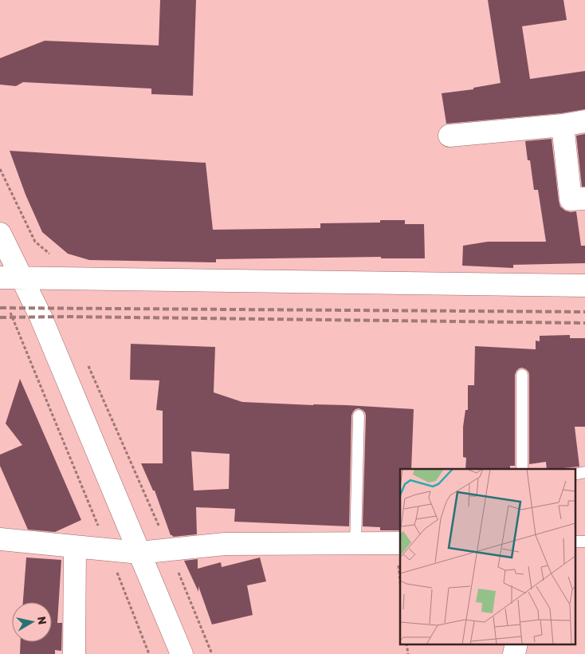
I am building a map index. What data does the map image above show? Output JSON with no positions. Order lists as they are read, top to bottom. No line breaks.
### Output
{"north":"right"}
